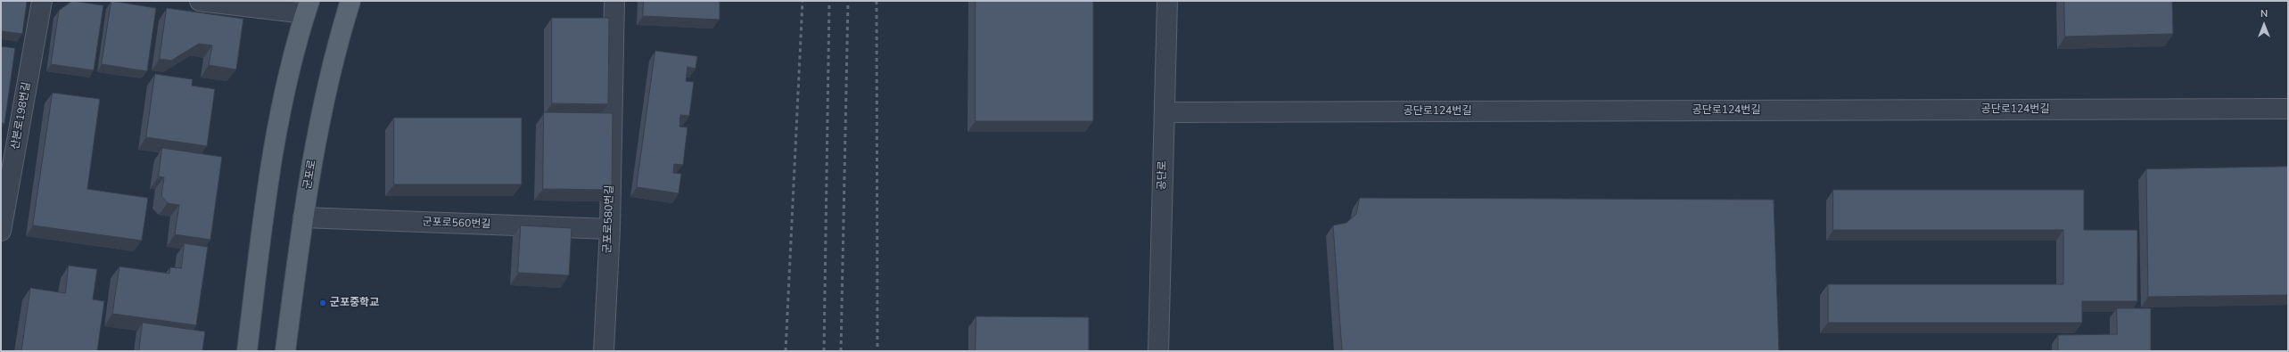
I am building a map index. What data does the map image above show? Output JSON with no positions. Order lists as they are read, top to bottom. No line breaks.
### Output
{"streets":{"main road":["군포로"],"street":["공단로124번길","산본로198번길","공단로","군포로580번길","군포로560번길"]},"crossings":[["공단로124번길","공단로"],["군포로","군포로560번길"],["군포로580번길","군포로560번길"]],"places":["군포중학교"],"north":"top"}
